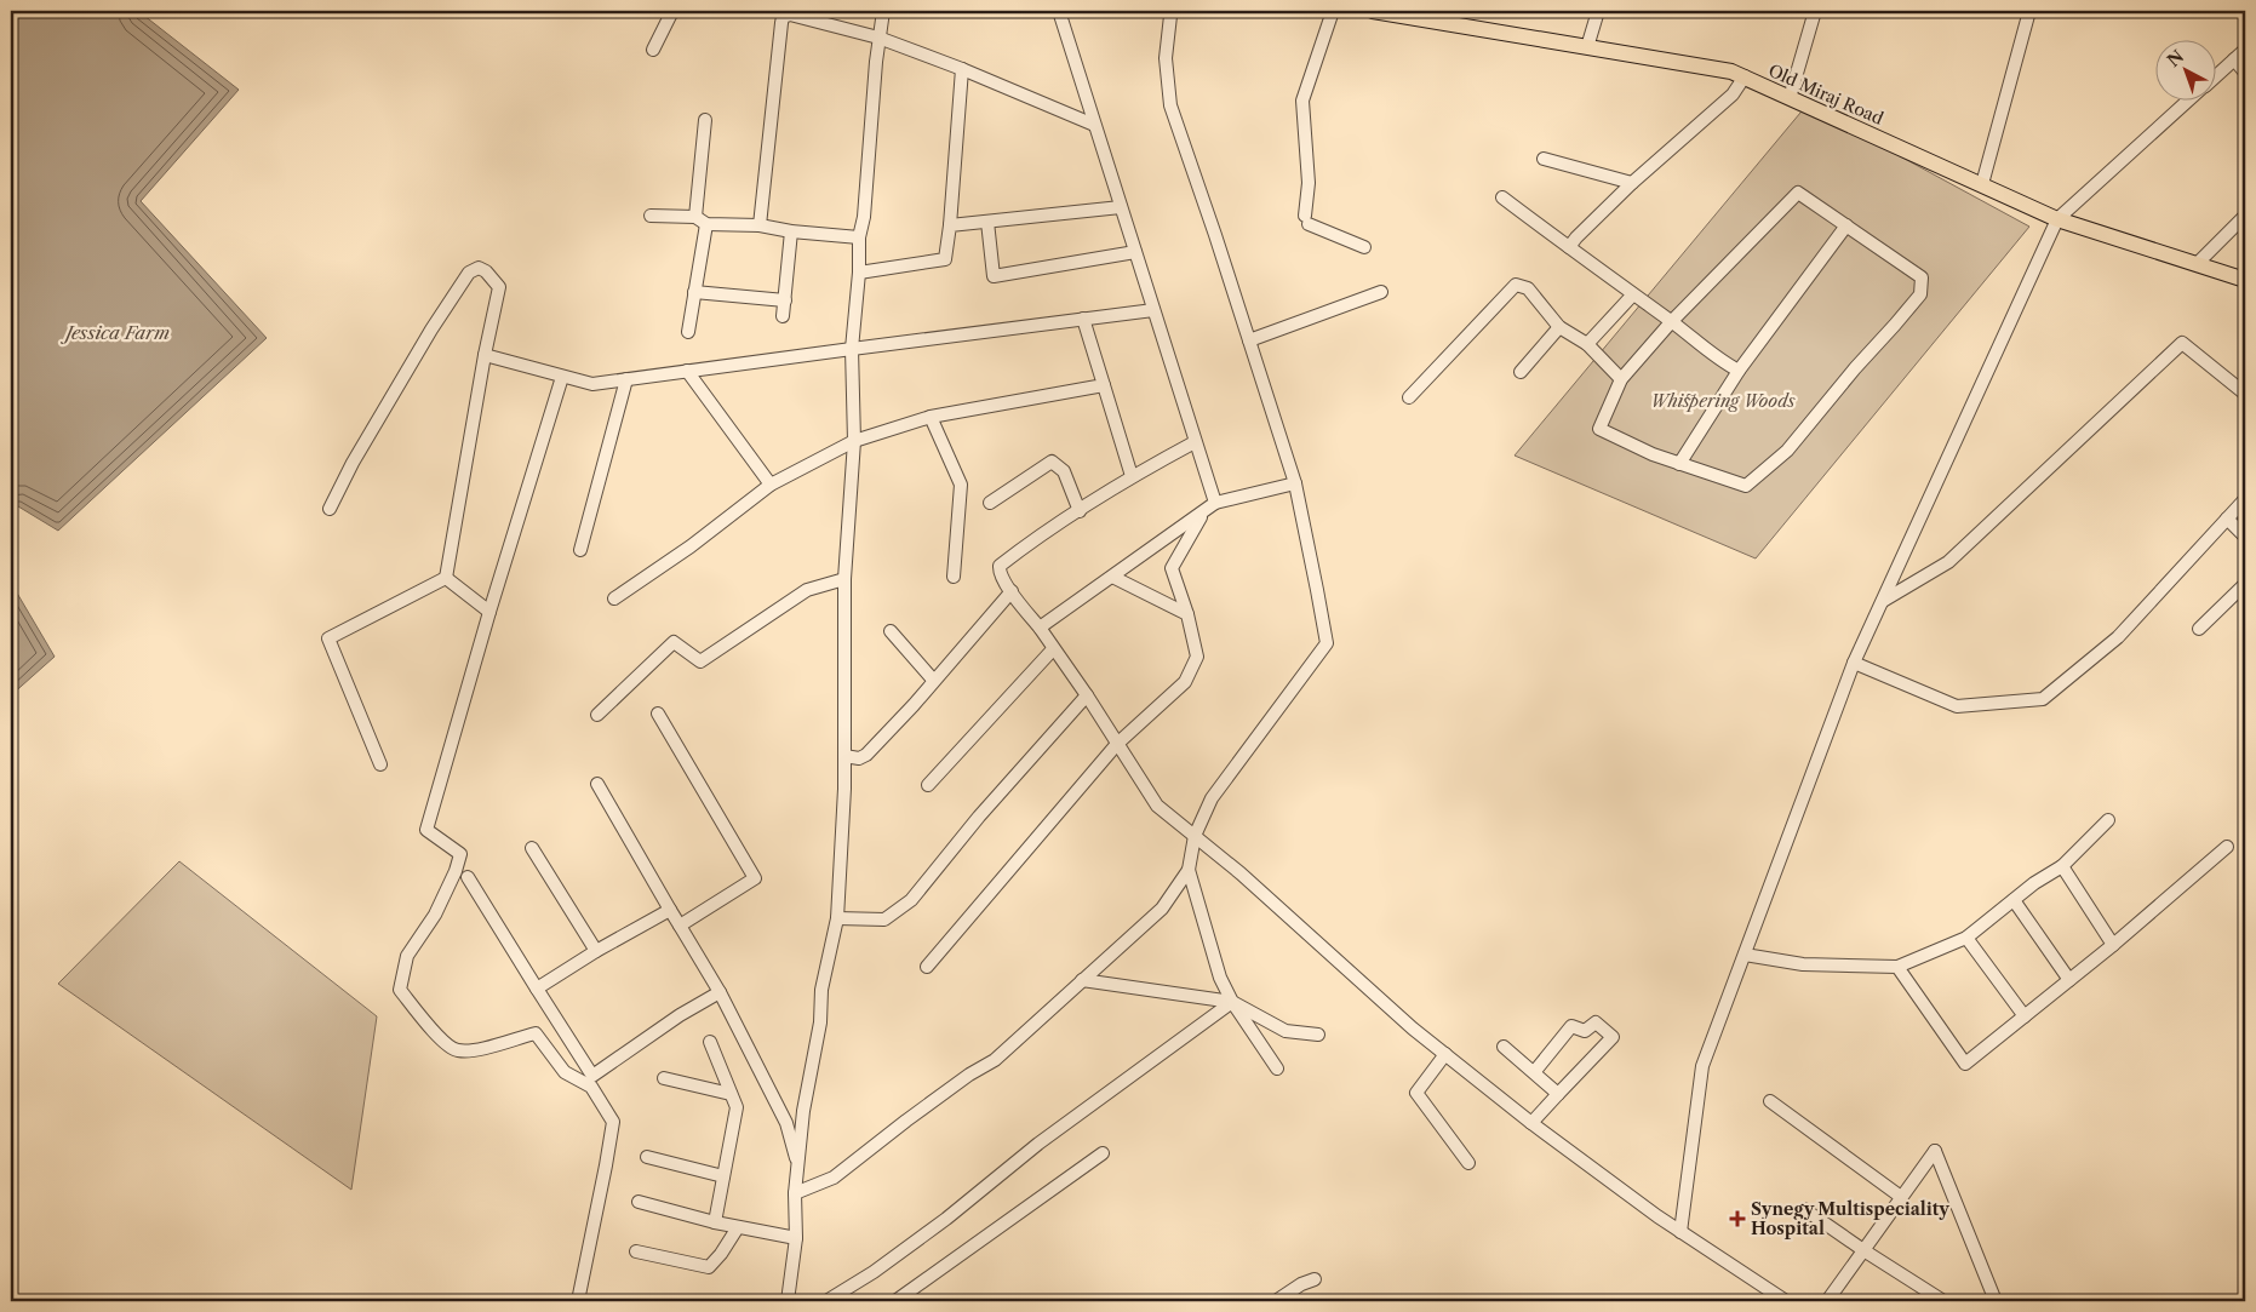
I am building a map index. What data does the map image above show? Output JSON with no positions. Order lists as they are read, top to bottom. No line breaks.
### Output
{"streets":{"main road":["Old Miraj Road"]},"water":["Jessica Farm"],"parks":["Whispering Woods"],"places":{"health":["Synegy Multispeciality Hospital"]},"north":"top left"}
